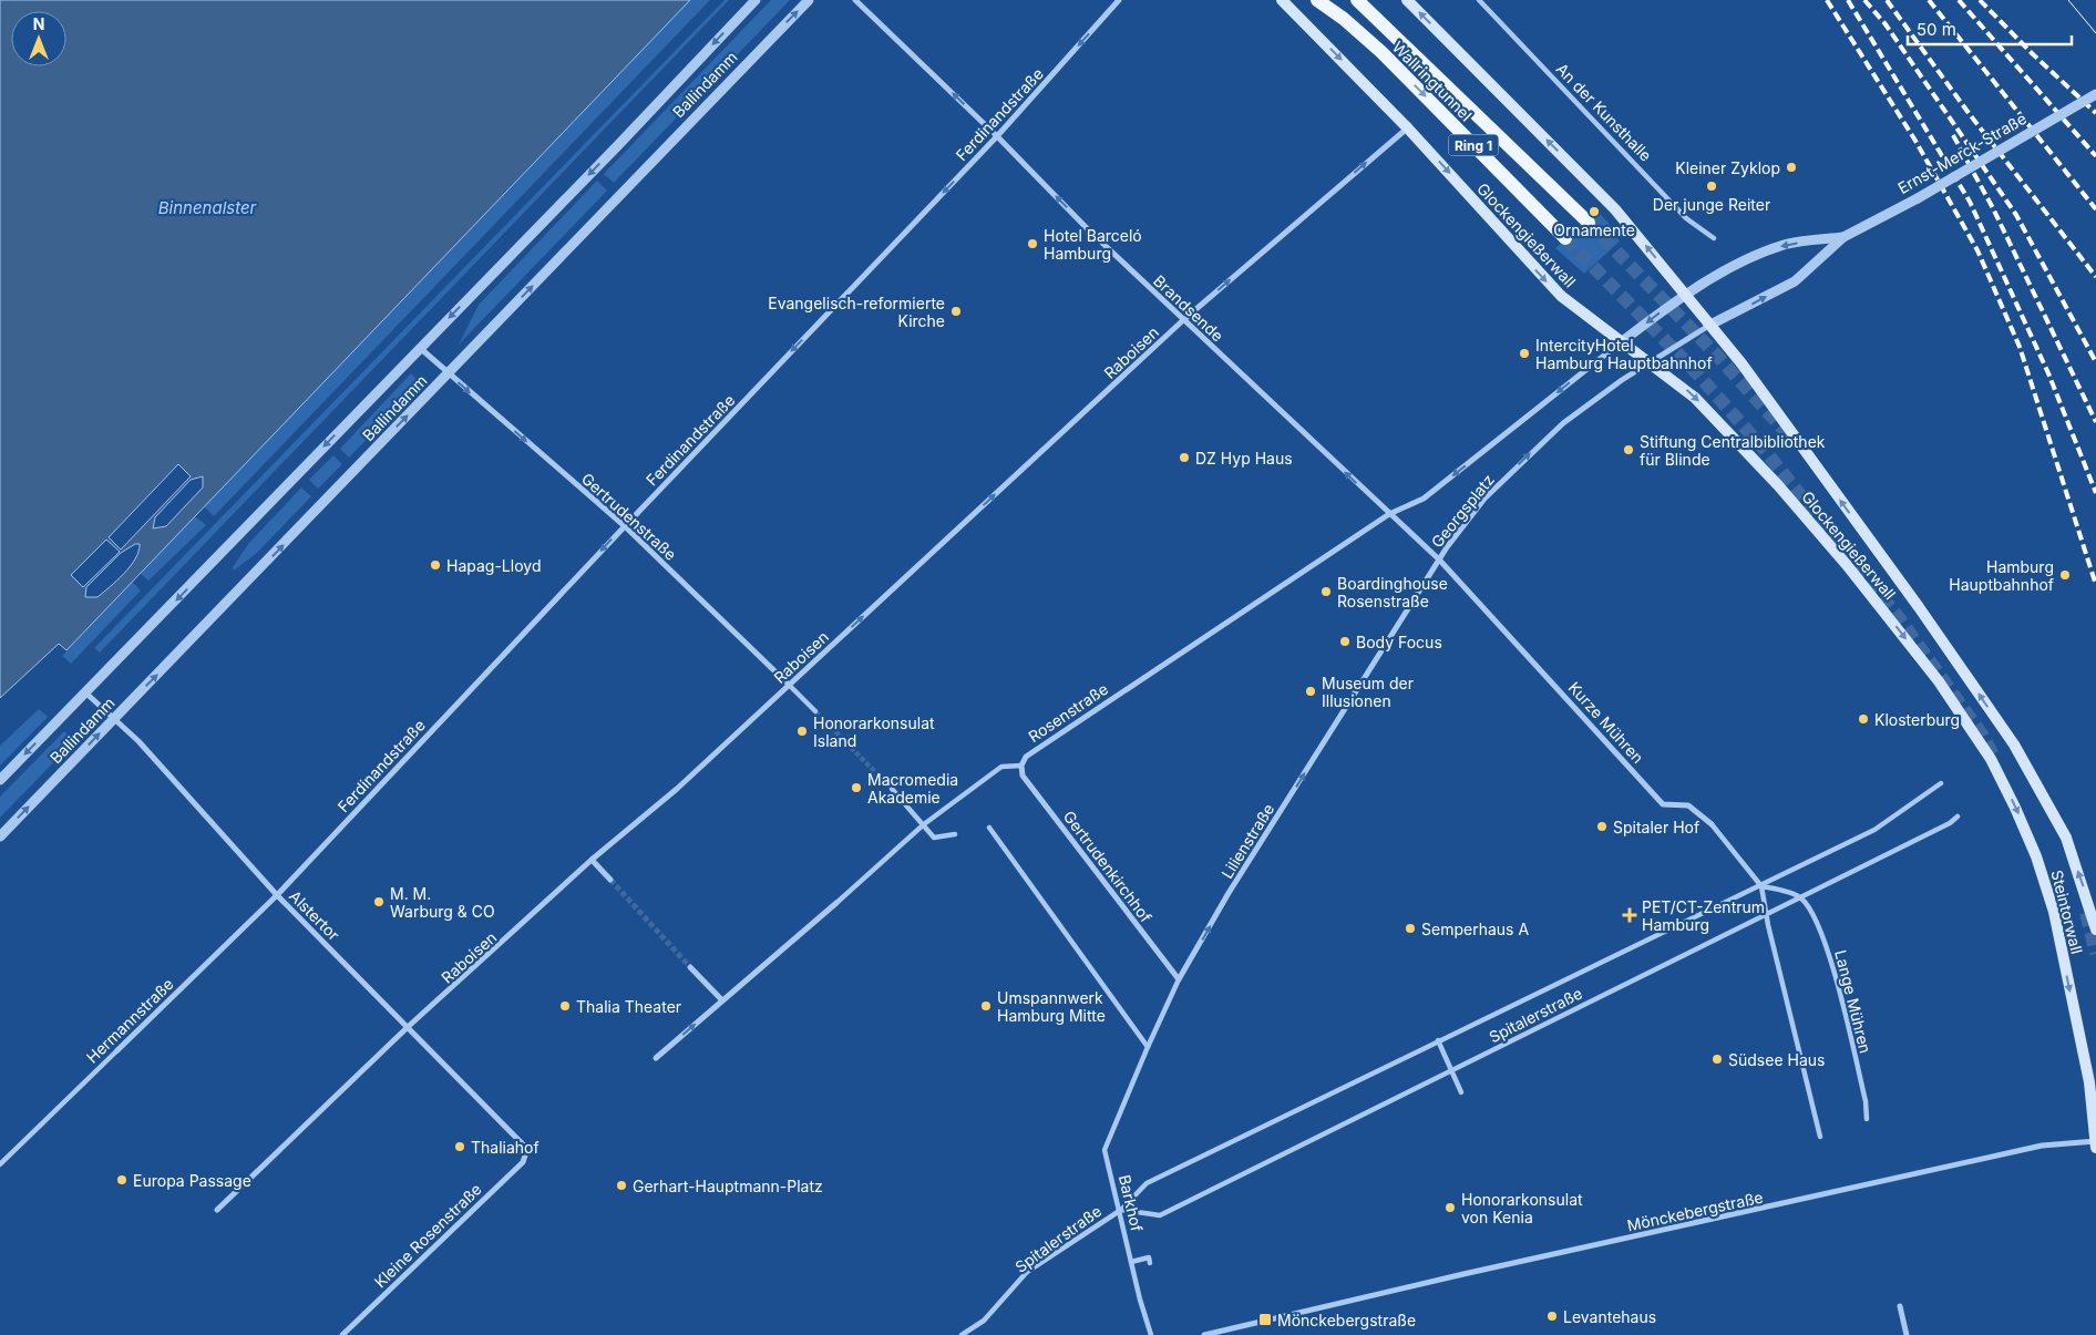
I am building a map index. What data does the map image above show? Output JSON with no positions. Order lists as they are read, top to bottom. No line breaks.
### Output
{"streets":{"main road":["Wallringtunnel","Ring 1","Glockengießerwall","Steintorwall"],"street":["Ballindamm","An der Kunsthalle","Ferdinandstraße","Ernst-Merck-Straße","Brandsende","Raboisen","Georgsplatz","Gertrudenstraße","Rosenstraße","Kurze Mühren","Lilienstraße","Gertrudenkirchhof","Alstertor","Lange Mühren","Spitalerstraße","Hermannstraße","Barkhof","Mönckebergstraße","Kleine Rosenstraße"]},"crossings":[["Ballindamm","Gertrudenstraße"],["Ballindamm","Alstertor"],["Ferdinandstraße","Brandsende"],["Ferdinandstraße","Gertrudenstraße"],["Ferdinandstraße","Alstertor"],["Ferdinandstraße","Hermannstraße"],["Ernst-Merck-Straße","Glockengießerwall"],["Ernst-Merck-Straße","Georgsplatz"],["Glockengießerwall","Raboisen"],["Glockengießerwall","Georgsplatz"],["Glockengießerwall","Steintorwall"],["Brandsende","Raboisen"],["Brandsende","Georgsplatz"],["Brandsende","Rosenstraße"],["Raboisen","Gertrudenstraße"],["Raboisen","Alstertor"],["Georgsplatz","Rosenstraße"],["Georgsplatz","Kurze Mühren"],["Georgsplatz","Lilienstraße"],["Rosenstraße","Gertrudenkirchhof"],["Kurze Mühren","Lilienstraße"],["Kurze Mühren","Spitalerstraße"],["Lilienstraße","Gertrudenkirchhof"],["Lilienstraße","Barkhof"],["Steintorwall","Mönckebergstraße"],["Alstertor","Hermannstraße"],["Alstertor","Kleine Rosenstraße"],["Lange Mühren","Spitalerstraße"],["Spitalerstraße","Barkhof"]],"one_way":["Ferdinandstraße","Brandsende","Raboisen","Gertrudenstraße","Lilienstraße"],"water":["Binnenalster"],"places":{"other":["Kleiner Zyklop","Der junge Reiter","Ornamente","Hotel Barceló Hamburg","Evangelisch-reformierte Kirche","IntercityHotel Hamburg Hauptbahnhof","Stiftung Centralbibliothek für Blinde","DZ Hyp Haus","Hapag-Lloyd","Hamburg Hauptbahnhof","Boardinghouse Rosenstraße","Body Focus","Museum der Illusionen","Klosterburg","Honorarkonsulat Island","Macromedia Akademie","Spitaler Hof","M. M. Warburg & CO","Semperhaus A","Thalia Theater","Umspannwerk Hamburg Mitte","Südsee Haus","Thaliahof","Europa Passage","Gerhart-Hauptmann-Platz","Honorarkonsulat von Kenia","Levantehaus"],"health":["PET/CT-Zentrum Hamburg"],"transit":["Mönckebergstraße"]},"scale_bar":"50 m","north":"top"}
